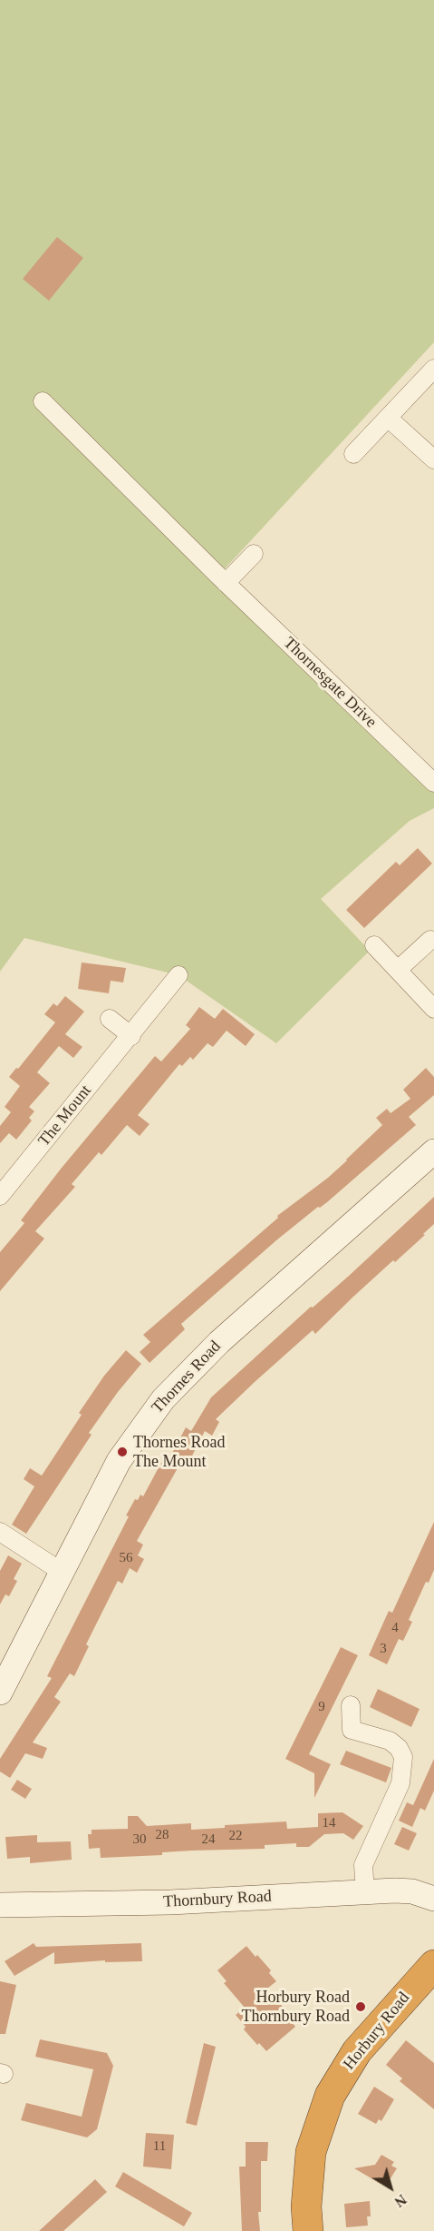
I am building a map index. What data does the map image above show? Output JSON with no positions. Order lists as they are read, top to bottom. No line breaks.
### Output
{"streets":{"highway":["Horbury Road"],"street":["Thornesgate Drive","The Mount","Thornes Road","Thornbury Road"]},"places":["Thornes Road The Mount","Horbury Road Thornbury Road"],"house_numbers":["56","4","3","9","14","28","22","30","24","11"],"north":"bottom right"}
